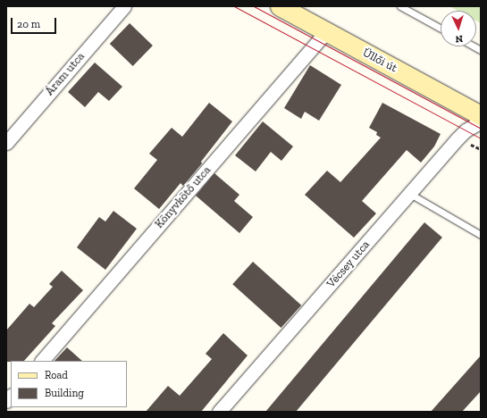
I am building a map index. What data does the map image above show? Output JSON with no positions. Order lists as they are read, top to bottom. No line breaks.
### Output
{"streets":{"main road":["Üllői út"],"street":["Áram utca","Könyvkötő utca","Vécsey utca"]},"crossings":[["Üllői út","Könyvkötő utca"]],"legend":["Road","Building"],"scale_bar":"20 m","north":"bottom"}
